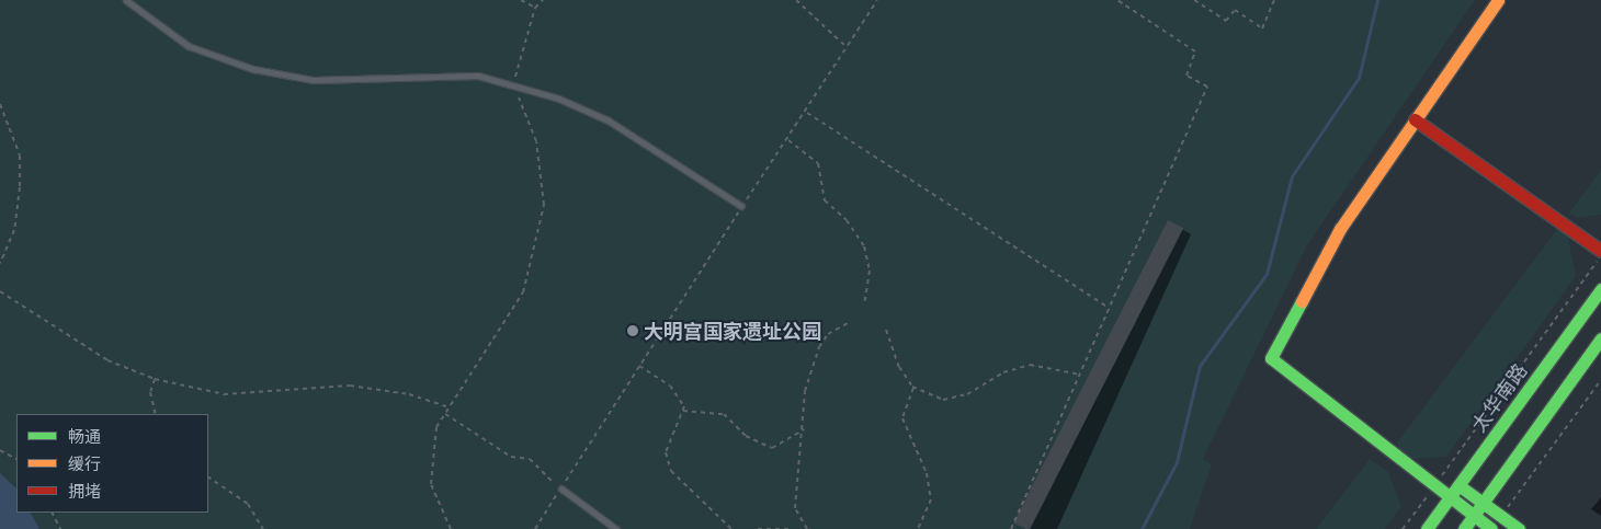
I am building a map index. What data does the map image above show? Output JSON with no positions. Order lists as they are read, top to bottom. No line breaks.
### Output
{"streets":{"street":["太华南路"]},"places":["大明宫国家遗址公园"],"legend":["畅通","缓行","拥堵"]}
